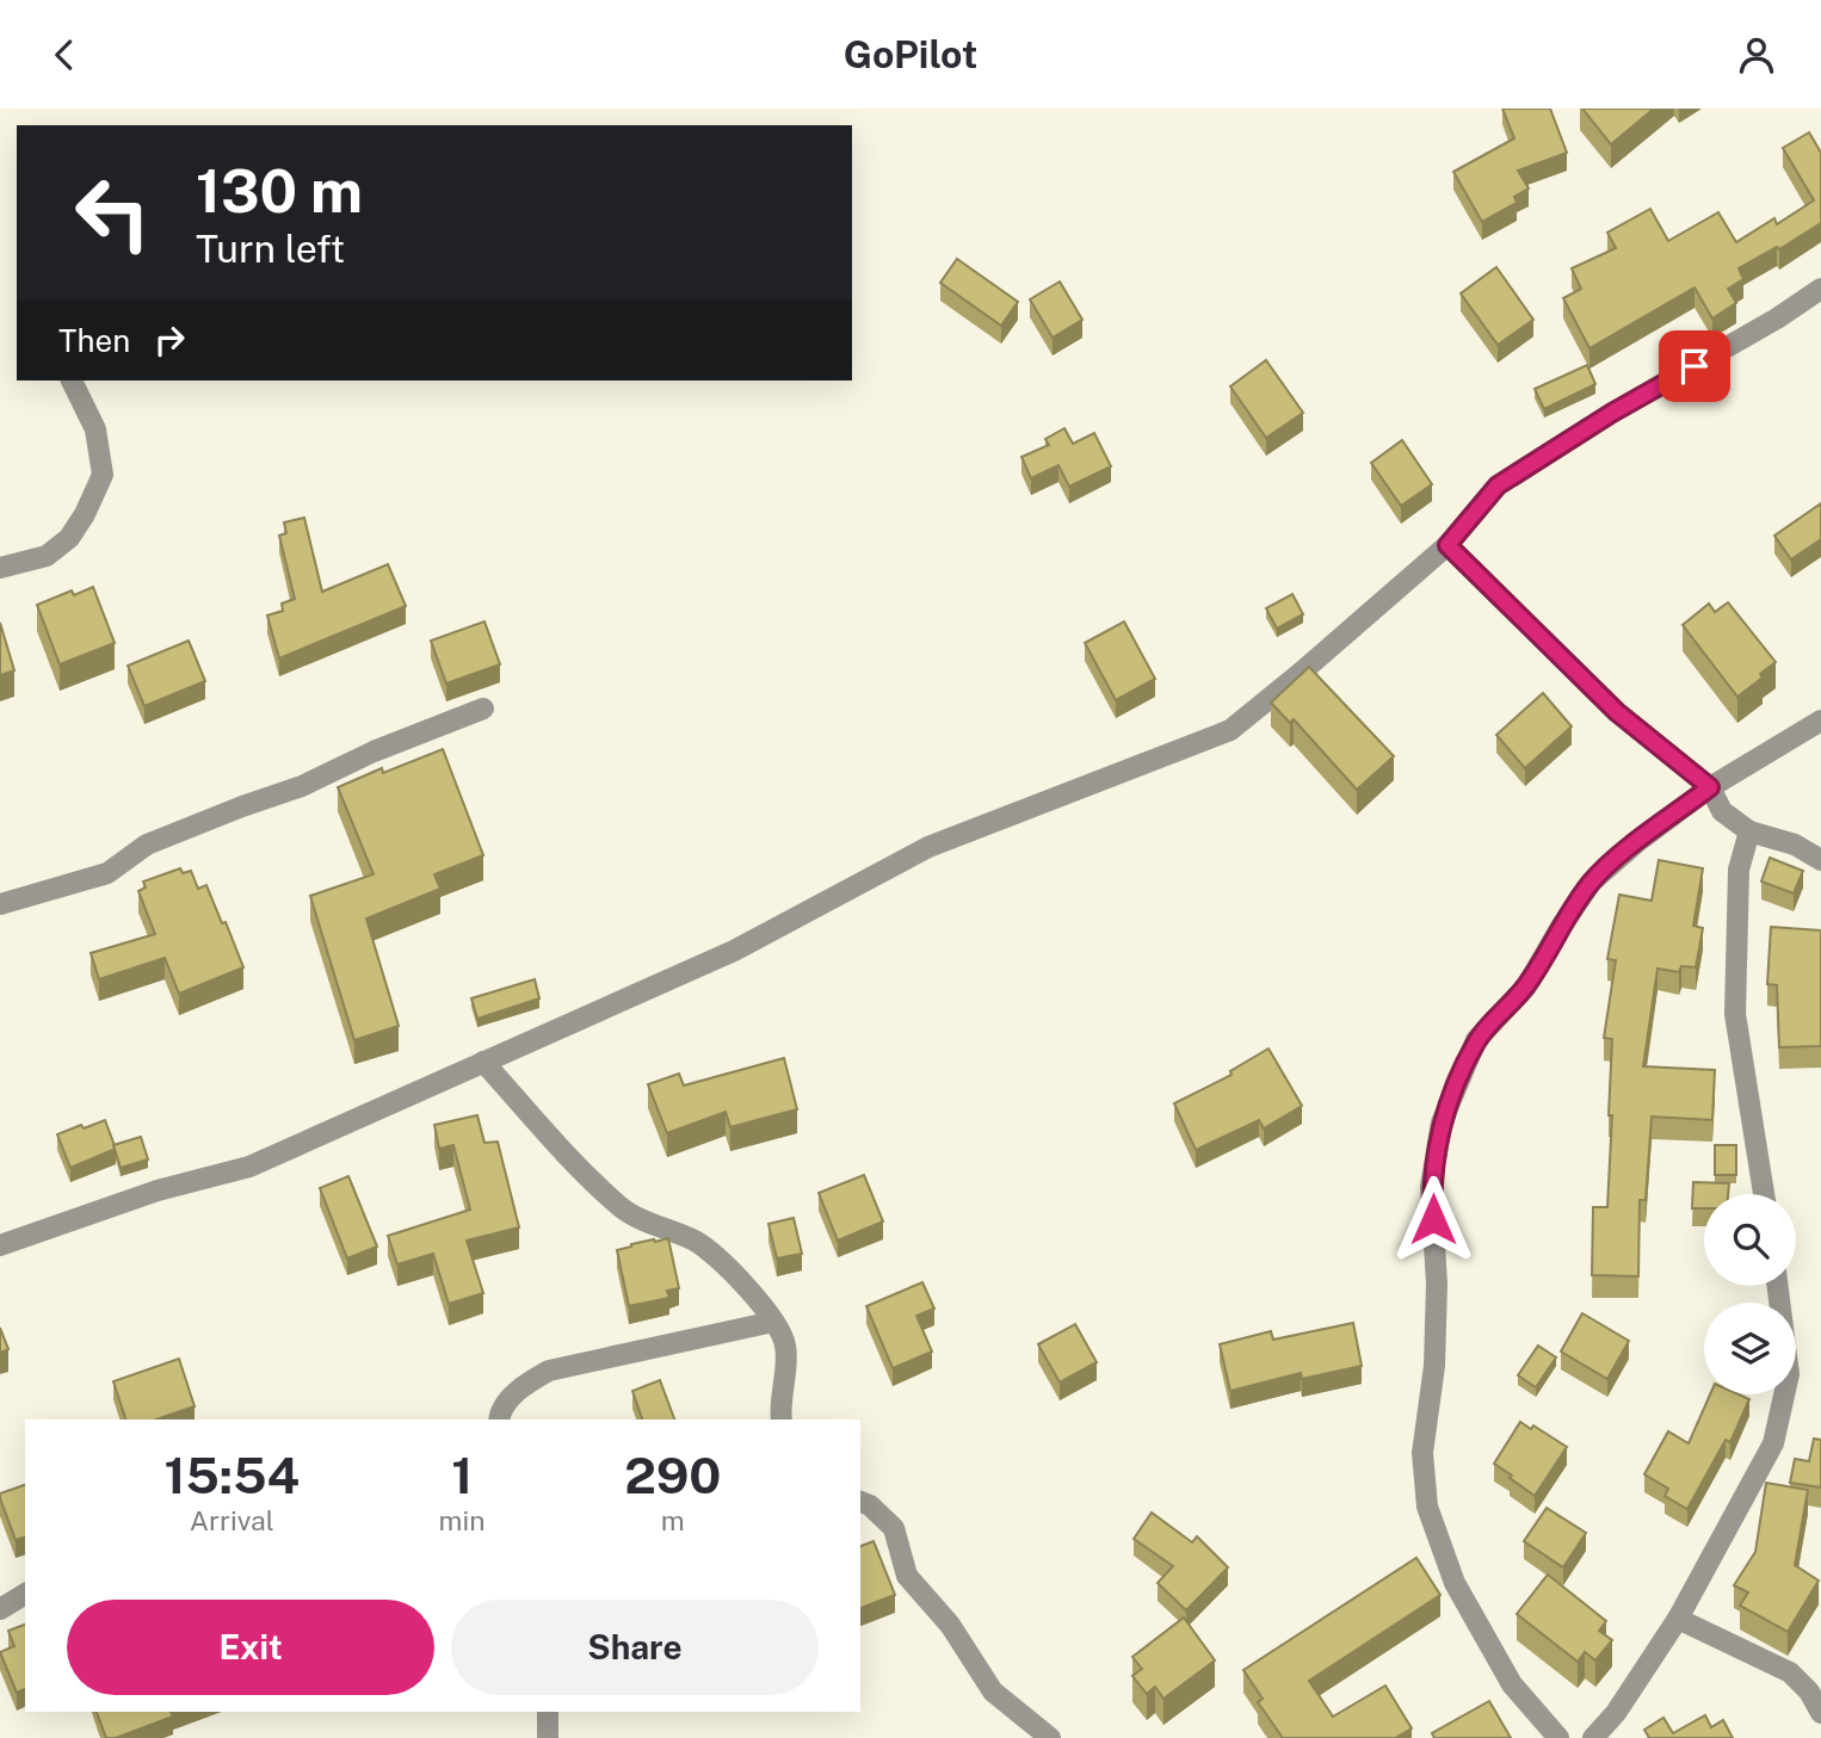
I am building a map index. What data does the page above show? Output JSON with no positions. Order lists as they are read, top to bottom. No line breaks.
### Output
{"page":{"header":"GoPilot","turn":["130 m","Turn left"],"then":"Then","eta":["15:54","Arrival","1","min","290","m"],"buttons":["Exit","Share"]}}
